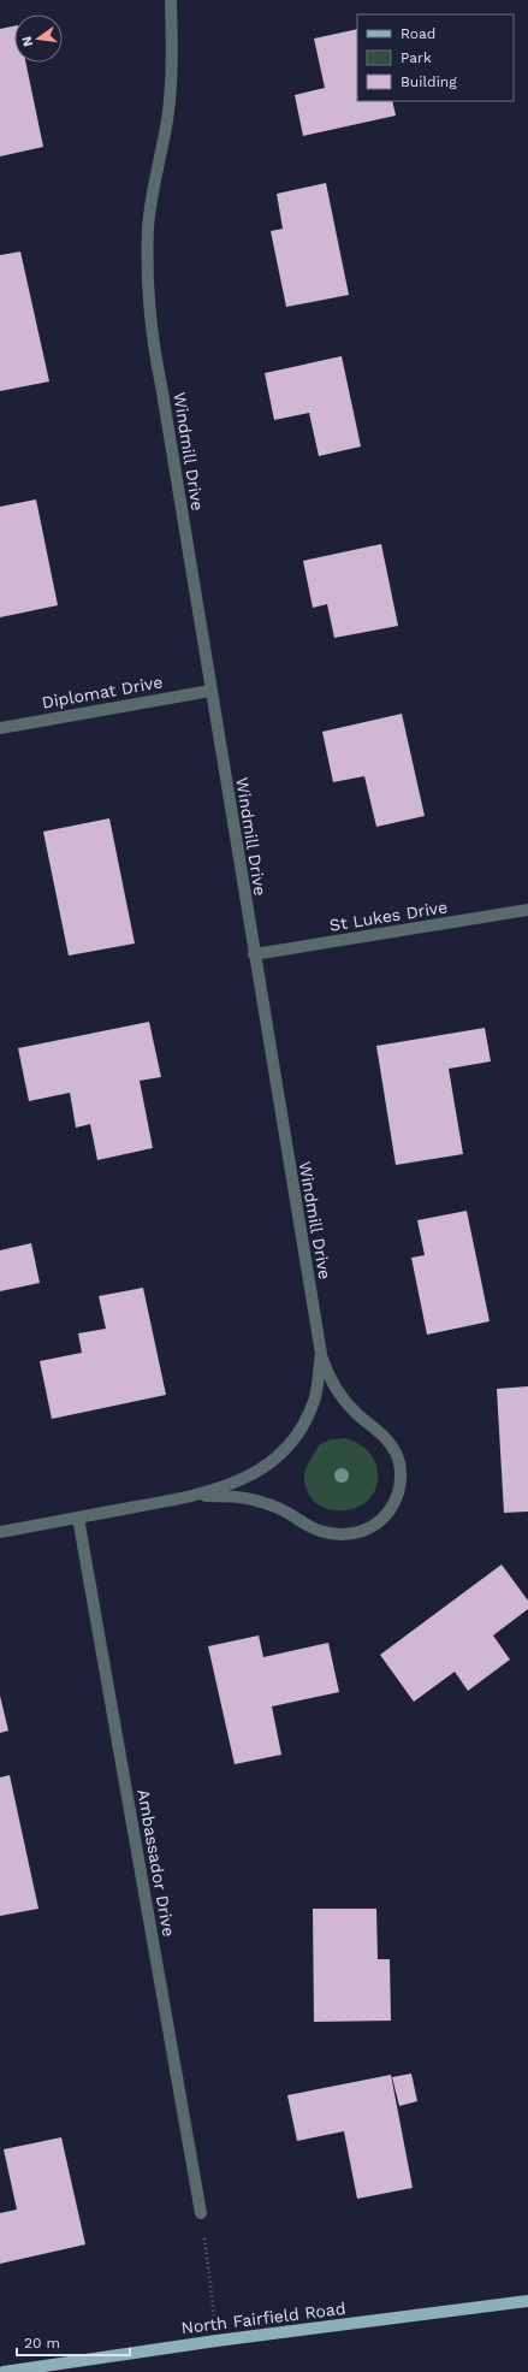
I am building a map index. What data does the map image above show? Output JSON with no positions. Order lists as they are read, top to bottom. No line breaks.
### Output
{"streets":{"main road":["North Fairfield Road"],"street":["Windmill Drive","Diplomat Drive","St Lukes Drive","Ambassador Drive"]},"crossings":[["Windmill Drive","Diplomat Drive"],["Windmill Drive","St Lukes Drive"],["Windmill Drive","Ambassador Drive"]],"legend":["Road","Park","Building"],"scale_bar":"20 m","north":"left"}
